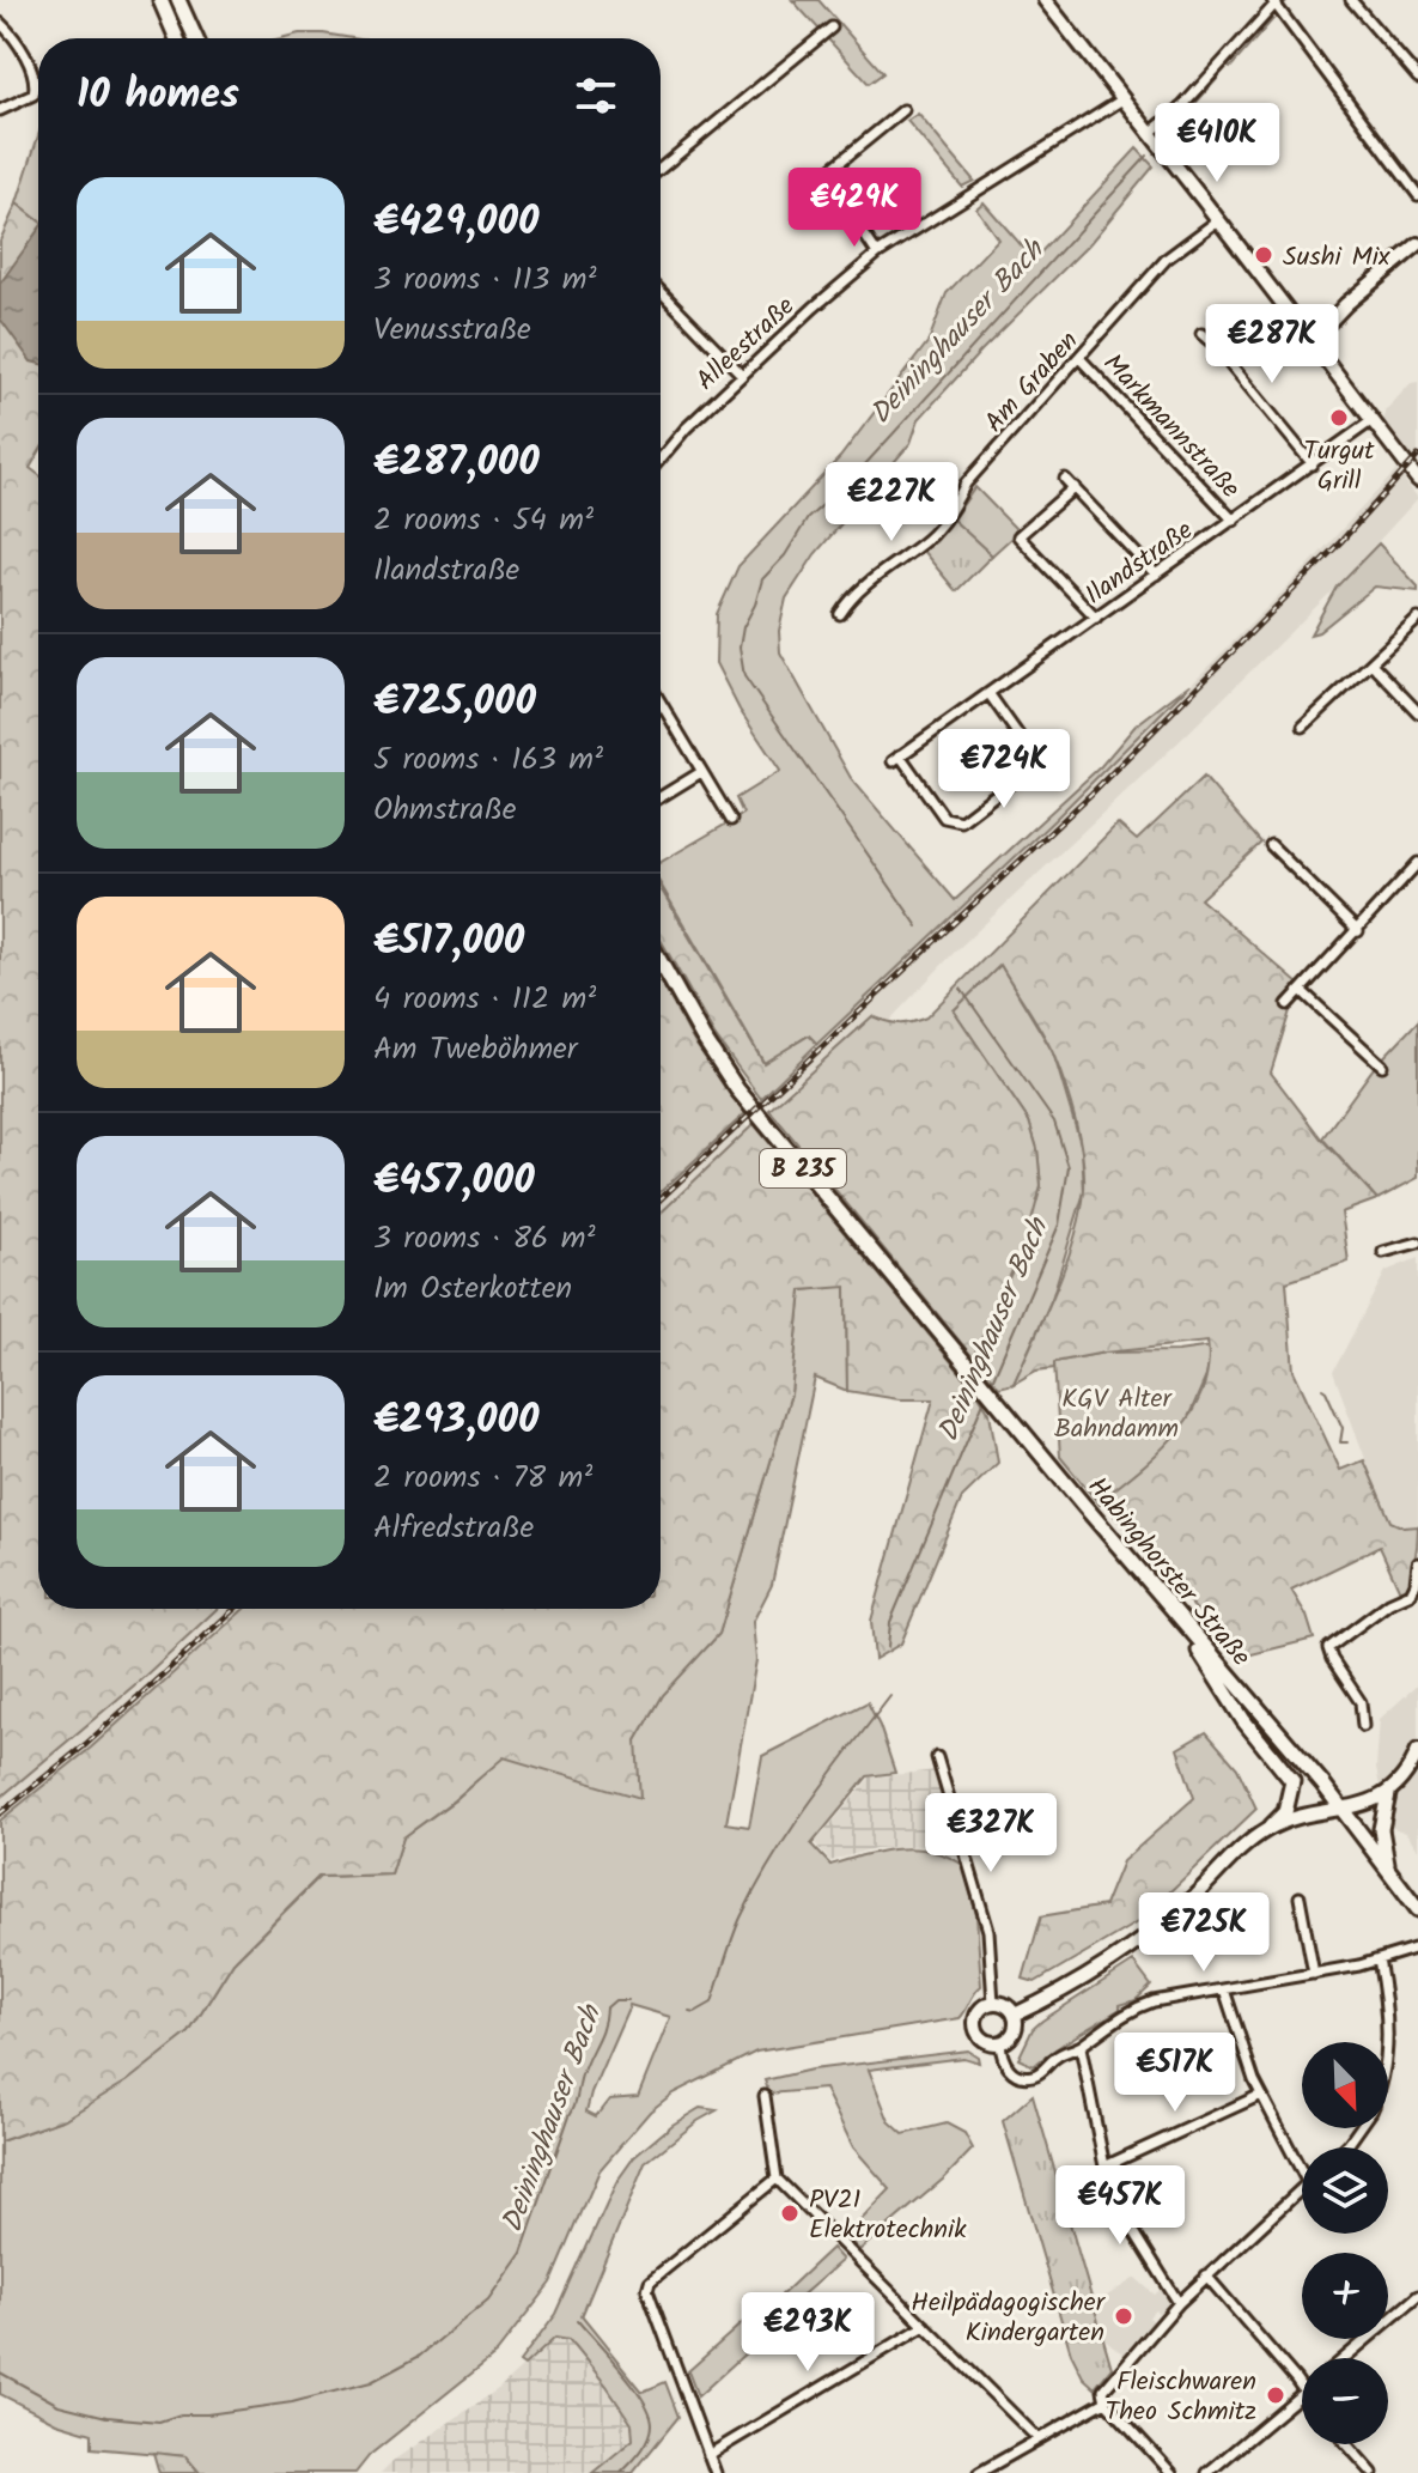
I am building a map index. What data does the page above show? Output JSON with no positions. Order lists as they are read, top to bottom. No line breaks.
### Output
{"streets":{"main road":["B 235","Habinghorster Straße"],"street":["Alleestraße","Am Graben","Markmannstraße","Ilandstraße"]},"crossings":[["Am Graben","Markmannstraße"],["Markmannstraße","Ilandstraße"]],"water":["Deininghauser Bach"],"parks":["KGV Alter Bahndamm"],"places":["Sushi Mix","Turgut Grill","PV21 Elektrotechnik","Heilpädagogischer Kindergarten","Fleischwaren Theo Schmitz"],"north":"bottom right","page":{"heading":"10 homes","price":["€410K","€429K","€287K","€227K","€724K","€327K","€725K","€517K","€457K","€293K"],"list":[{"name":"€429,000","note":"3 rooms · 113 m² · Venusstraße"},{"name":"€287,000","note":"2 rooms · 54 m² · Ilandstraße"},{"name":"€725,000","note":"5 rooms · 163 m² · Ohmstraße"},{"name":"€517,000","note":"4 rooms · 112 m² · Am Tweböhmer"},{"name":"€457,000","note":"3 rooms · 86 m² · Im Osterkotten"},{"name":"€293,000","note":"2 rooms · 78 m² · Alfredstraße"}],"map_buttons":["+","−"]}}
